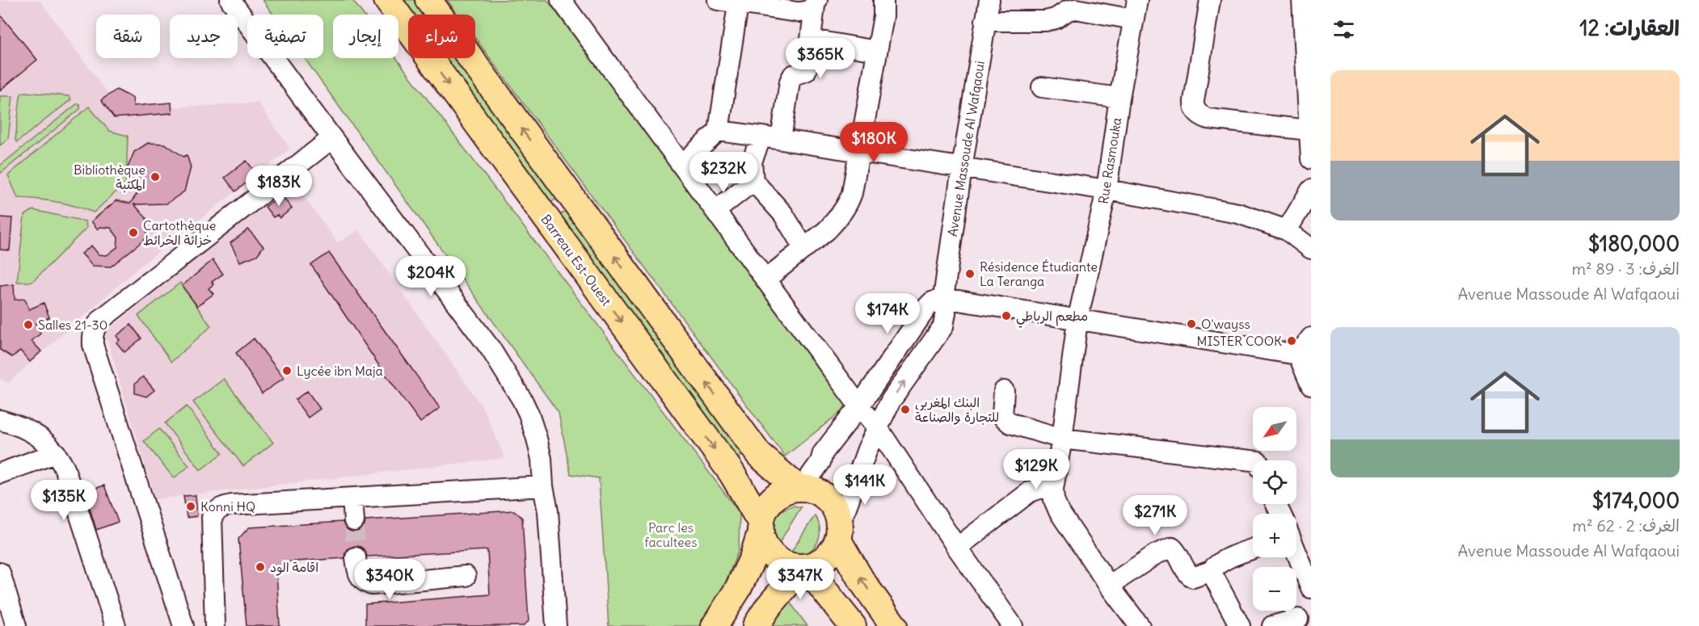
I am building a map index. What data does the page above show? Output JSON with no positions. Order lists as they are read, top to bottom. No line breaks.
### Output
{"streets":{"main road":["Barreau Est-Ouest"],"street":["Avenue Massoude Al Wafqaoui","Rue Rasmouka"]},"crossings":[["Avenue Massoude Al Wafqaoui","Barreau Est-Ouest"]],"parks":["Parc les facultees"],"places":["Bibliothèque المكتبة","Cartothèque خزائة الخرائط","Résidence Étudiante La Teranga","مطعم الرباطي","O'wayss","Salles 21-30","MISTER COOK","Lycée ibn Maja","البنك المغربي للتجارة والصناعة","Konni HQ","اقامة الود"],"north":"bottom left","page":{"heading":"العقارات: 12","chip":["شراء","إيجار","تصفية","جديد","شقة"],"price":["$365K","$180K","$232K","$183K","$204K","$174K","$129K","$141K","$135K","$271K","$340K","$347K"],"list":[{"name":"$180,000","note":"الغرف: 3 · 89 m² · Avenue Massoude Al Wafqaoui"},{"name":"$174,000","note":"الغرف: 2 · 62 m² · Avenue Massoude Al Wafqaoui"}],"map_buttons":["+","−"]}}
